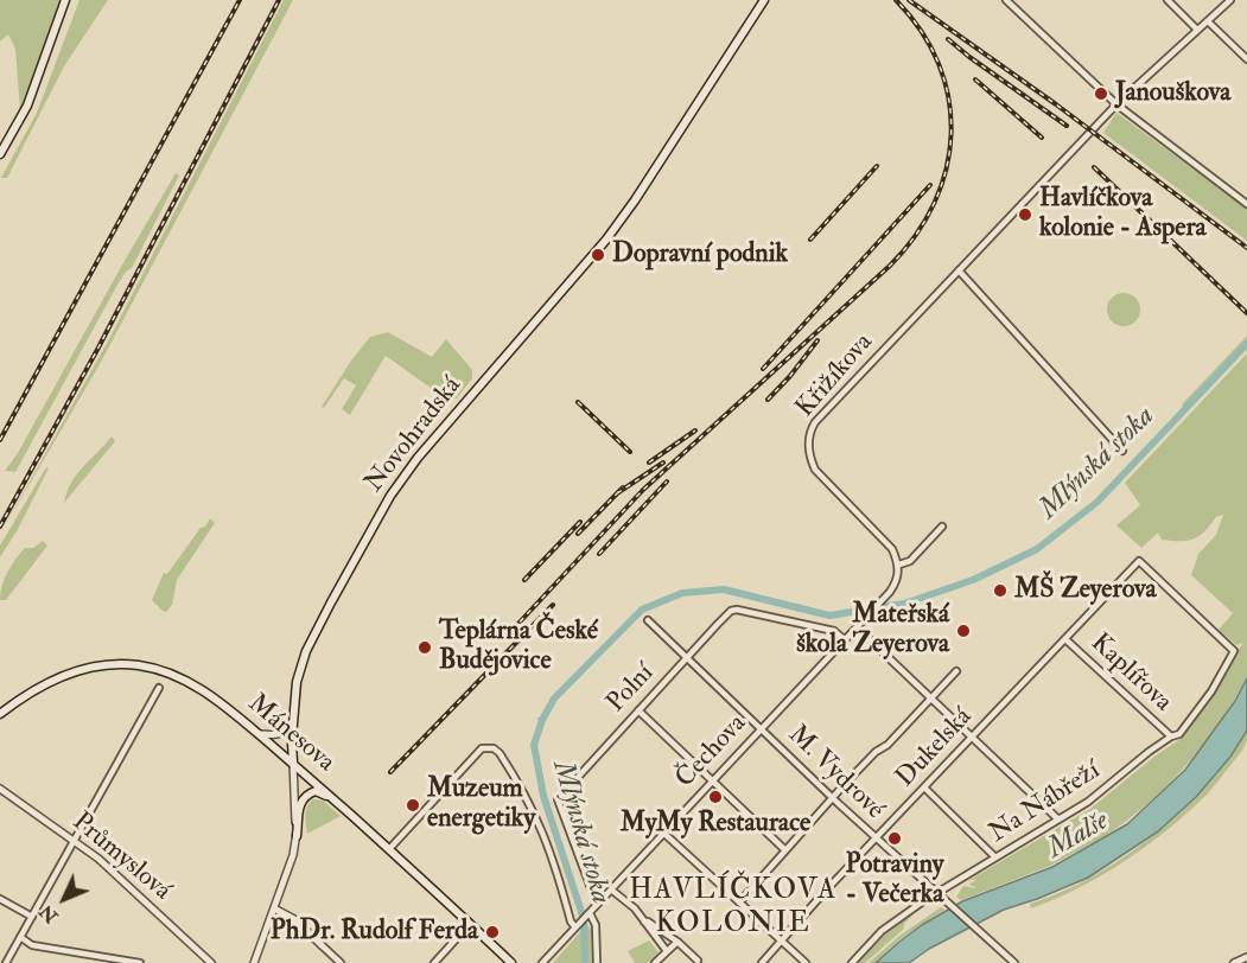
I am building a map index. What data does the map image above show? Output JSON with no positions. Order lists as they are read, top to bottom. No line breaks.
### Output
{"streets":{"main road":["Novohradská","Mánesova"],"street":["Křižíkova","Kaplířova","Polní","Dukelská","Čechova","M. Vydrové","Na Nábřeží","Průmyslová"]},"crossings":[["Křižíkova","Čechova"],["Novohradská","Mánesova"],["Kaplířova","Dukelská"],["Kaplířova","Na Nábřeží"],["Polní","Čechova"],["Polní","M. Vydrové"],["Dukelská","M. Vydrové"],["Dukelská","Na Nábřeží"],["Čechova","M. Vydrové"],["M. Vydrové","Na Nábřeží"]],"districts":["HAVLÍČKOVA KOLONIE"],"water":["Mlýnská stoka","Malše"],"places":["Janouškova","Havlíčkova kolonie - Aspera","Dopravní podnik","MŠ Zeyerova","Mateřská škola Zeyerova","Teplárna České Budějovice","MyMy Restaurace","Muzeum energetiky","Potraviny - Večerka","PhDr. Rudolf Ferda"],"north":"bottom left"}
